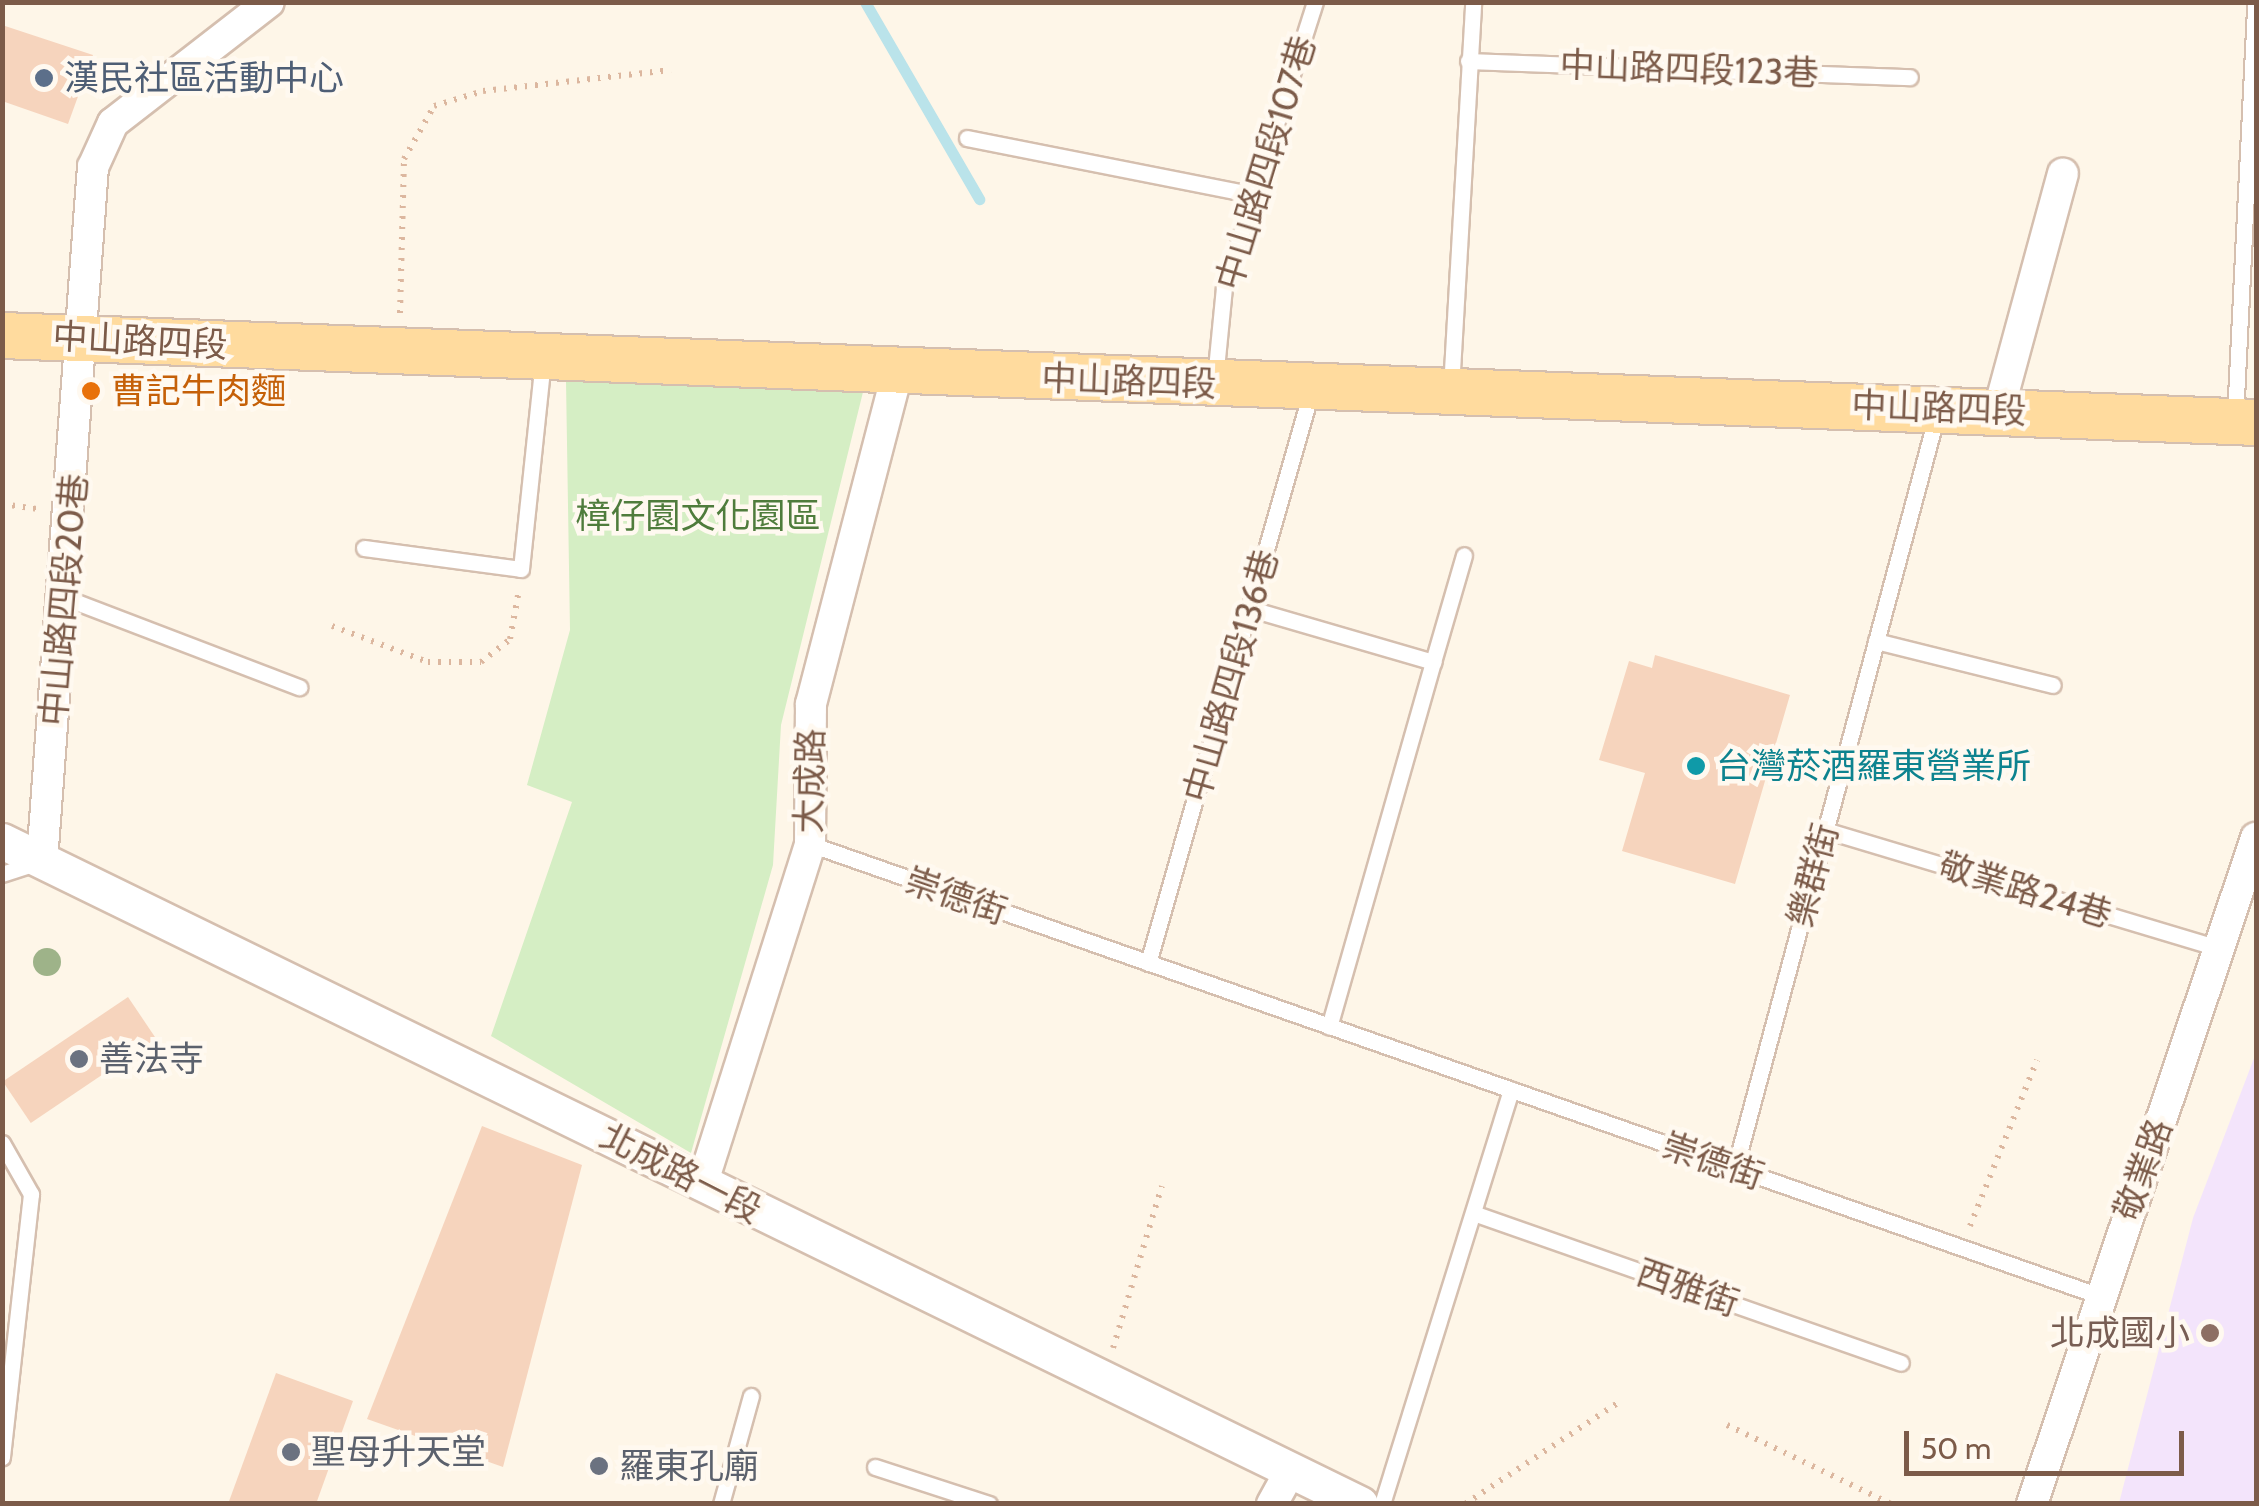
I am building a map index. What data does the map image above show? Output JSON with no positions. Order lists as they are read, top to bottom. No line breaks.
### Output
{"streets":{"main road":["中山路四段"],"street":["中山路四段20巷","大成路","敬業路","北成路一段"],"lane":["中山路四段123巷","中山路四段107巷","中山路四段136巷","樂群街","敬業路24巷","崇德街","西雅街"]},"crossings":[["中山路四段107巷","中山路四段"],["中山路四段","中山路四段20巷"],["中山路四段","中山路四段136巷"],["中山路四段","大成路"],["中山路四段","樂群街"],["中山路四段20巷","北成路一段"],["中山路四段136巷","崇德街"],["大成路","崇德街"],["大成路","北成路一段"],["樂群街","敬業路24巷"],["樂群街","崇德街"],["敬業路24巷","敬業路"],["崇德街","敬業路"]],"parks":["樟仔園文化園區"],"places":["漢民社區活動中心","曹記牛肉麵","台灣菸酒羅東營業所","善法寺","北成國小","聖母升天堂","羅東孔廟"],"scale_bar":"50 m"}
